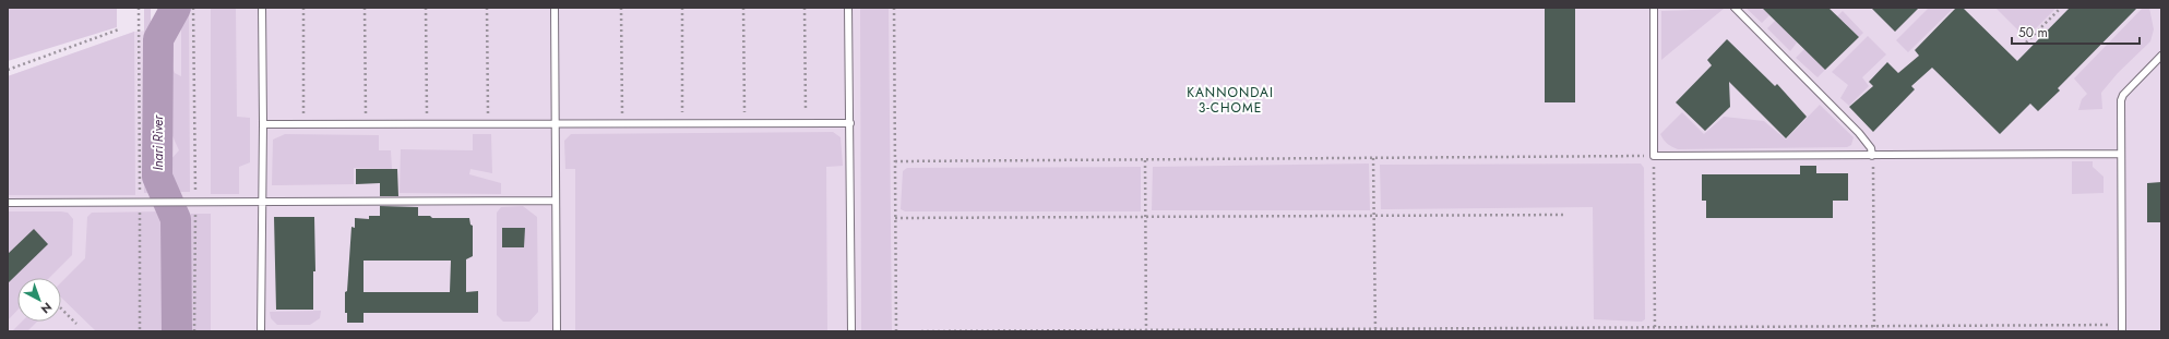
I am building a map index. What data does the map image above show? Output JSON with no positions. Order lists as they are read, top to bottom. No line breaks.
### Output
{"districts":["KANNONDAI 3-CHOME"],"water":["Inari River"],"scale_bar":"50 m","north":"bottom right"}
